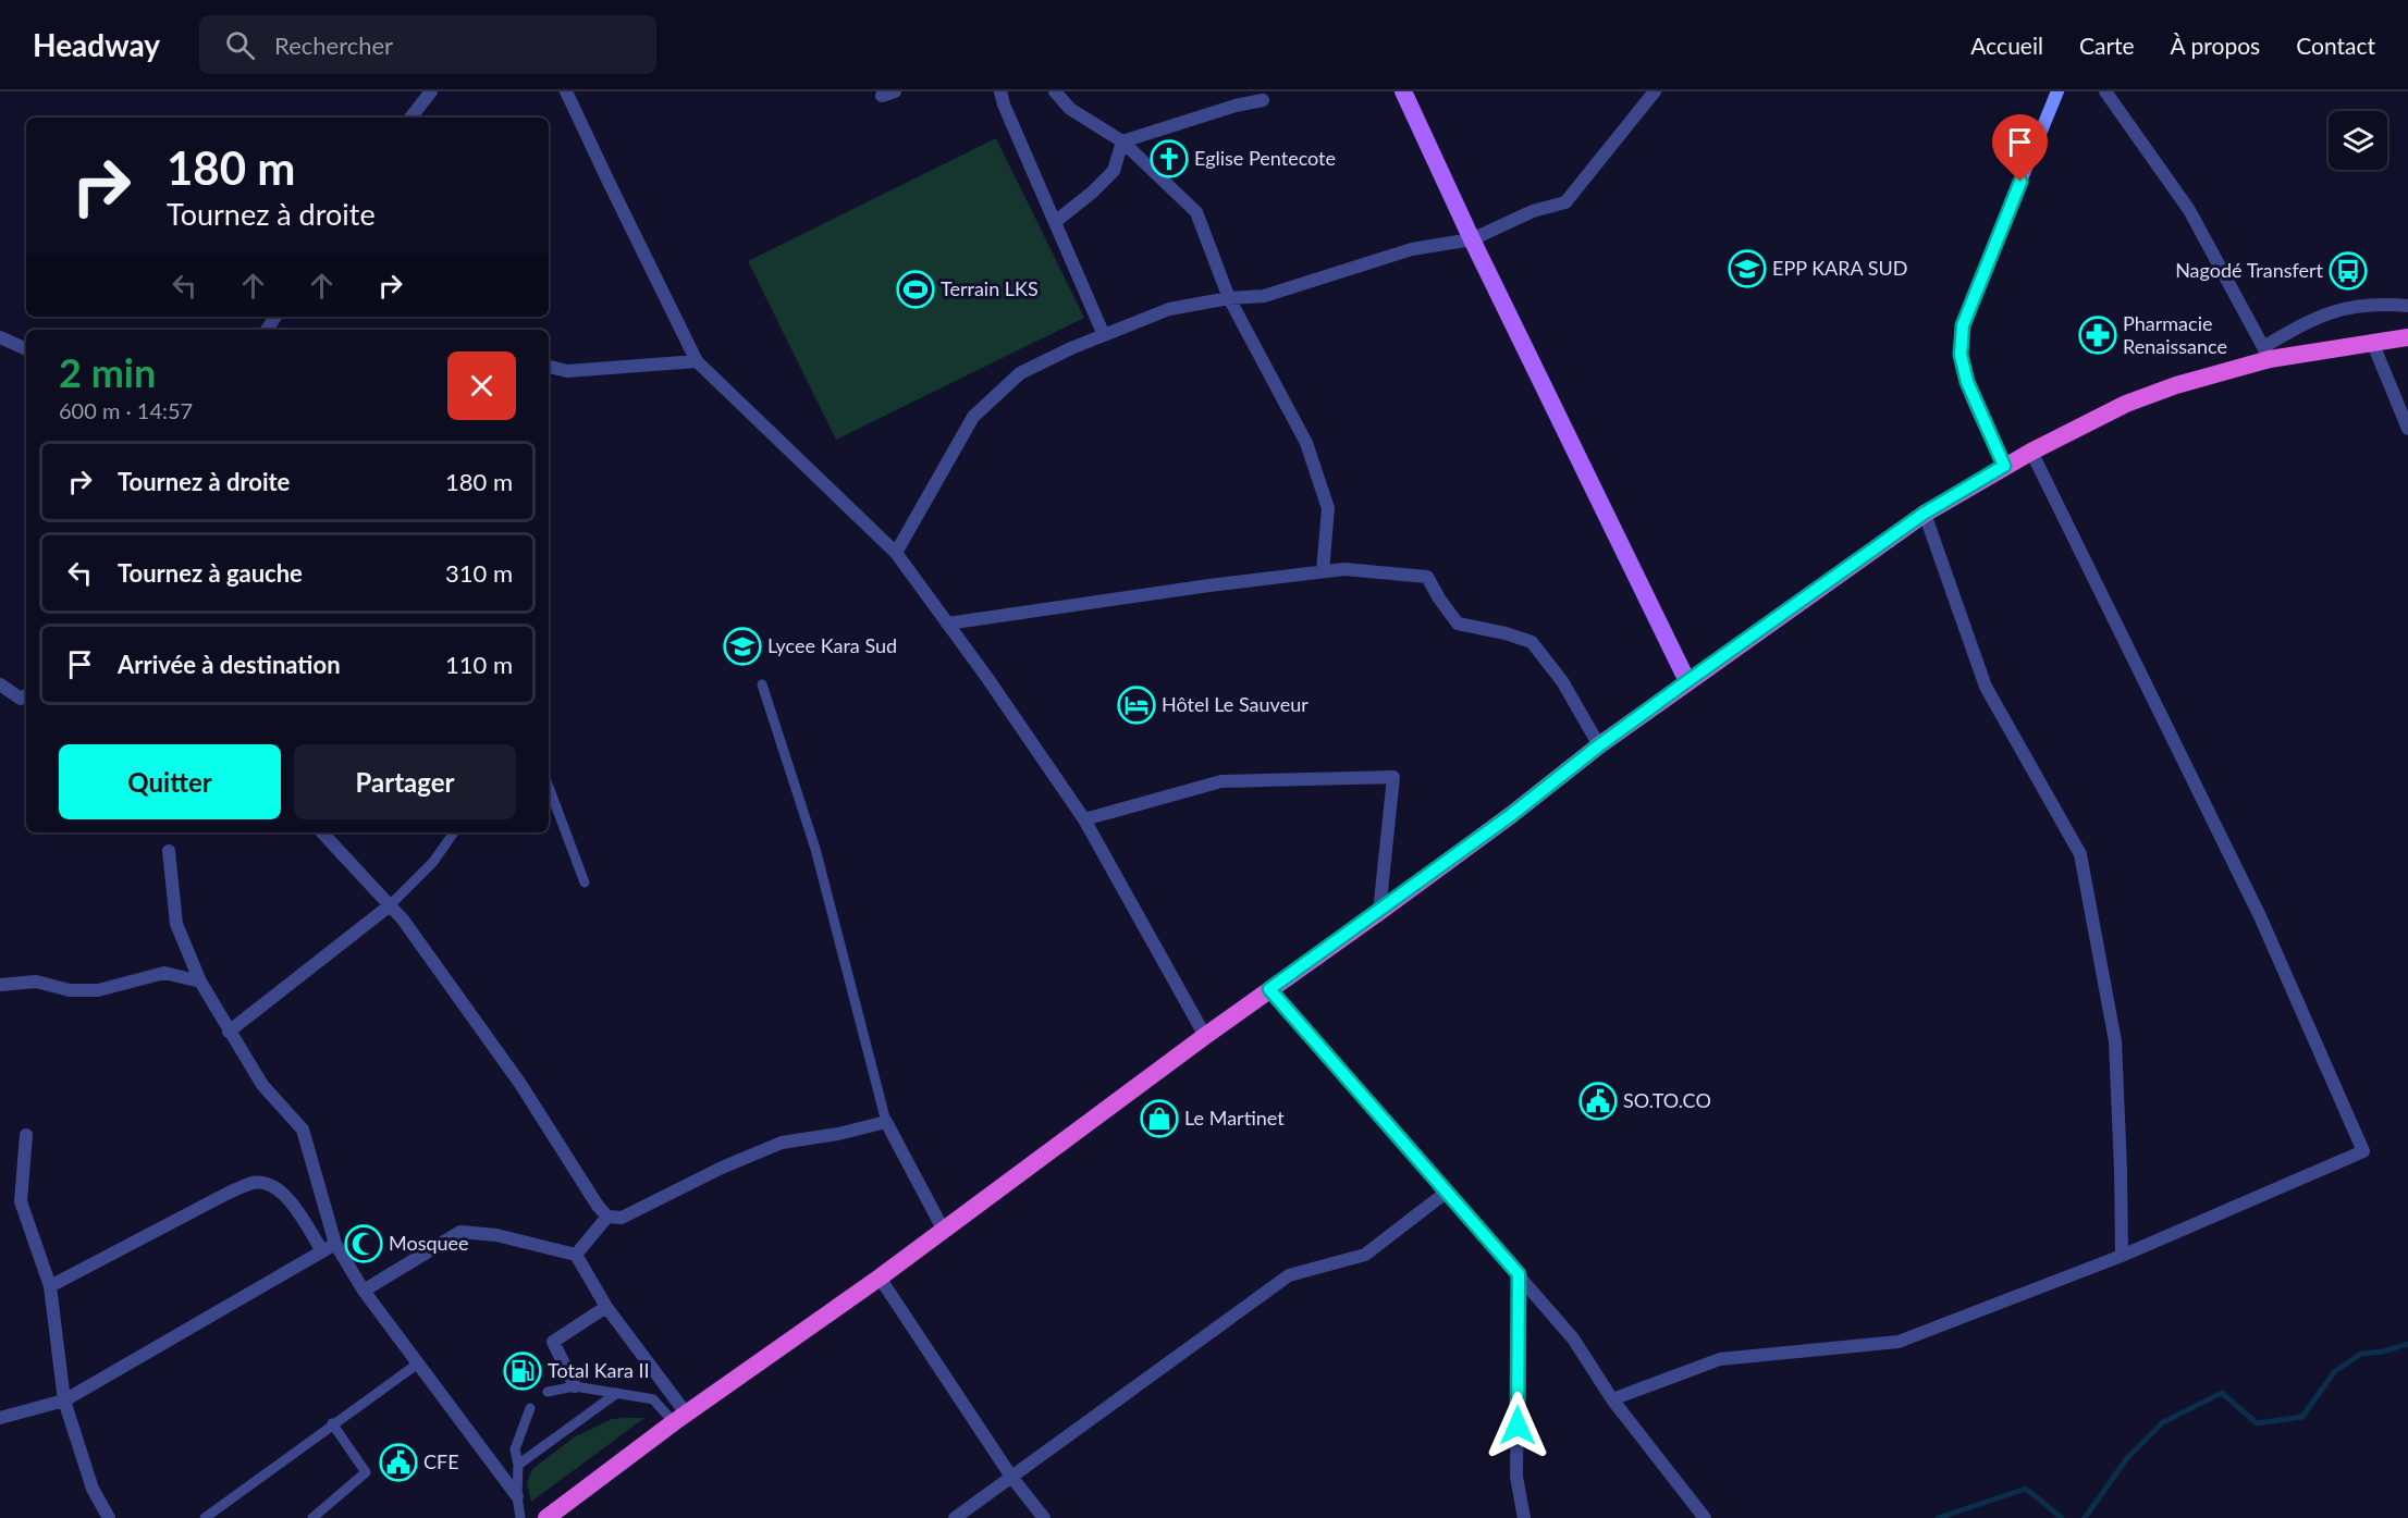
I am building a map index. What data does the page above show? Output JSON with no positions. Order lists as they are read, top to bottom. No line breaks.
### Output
{"places":{"church":["Eglise Pentecote"],"school or university":["EPP KARA SUD","Lycee Kara Sud"],"bus stop":["Nagodé Transfert"],"sports":["Terrain LKS"],"pharmacy":["Pharmacie Renaissance"],"hotel":["Hôtel Le Sauveur"],"public building":["SO.TO.CO","CFE"],"shop":["Le Martinet"],"mosque":["Mosquee"],"fuel station":["Total Kara II"]},"page":{"header":"Headway","search":"Rechercher","nav":["Accueil","Carte","À propos","Contact"],"turn":["180 m","Tournez à droite"],"heading":["2 min","600 m · 14:57"],"list":[{"name":"Tournez à droite","value":"180 m"},{"name":"Tournez à gauche","value":"310 m"},{"name":"Arrivée à destination","value":"110 m"}],"buttons":["Quitter","Partager"]}}
